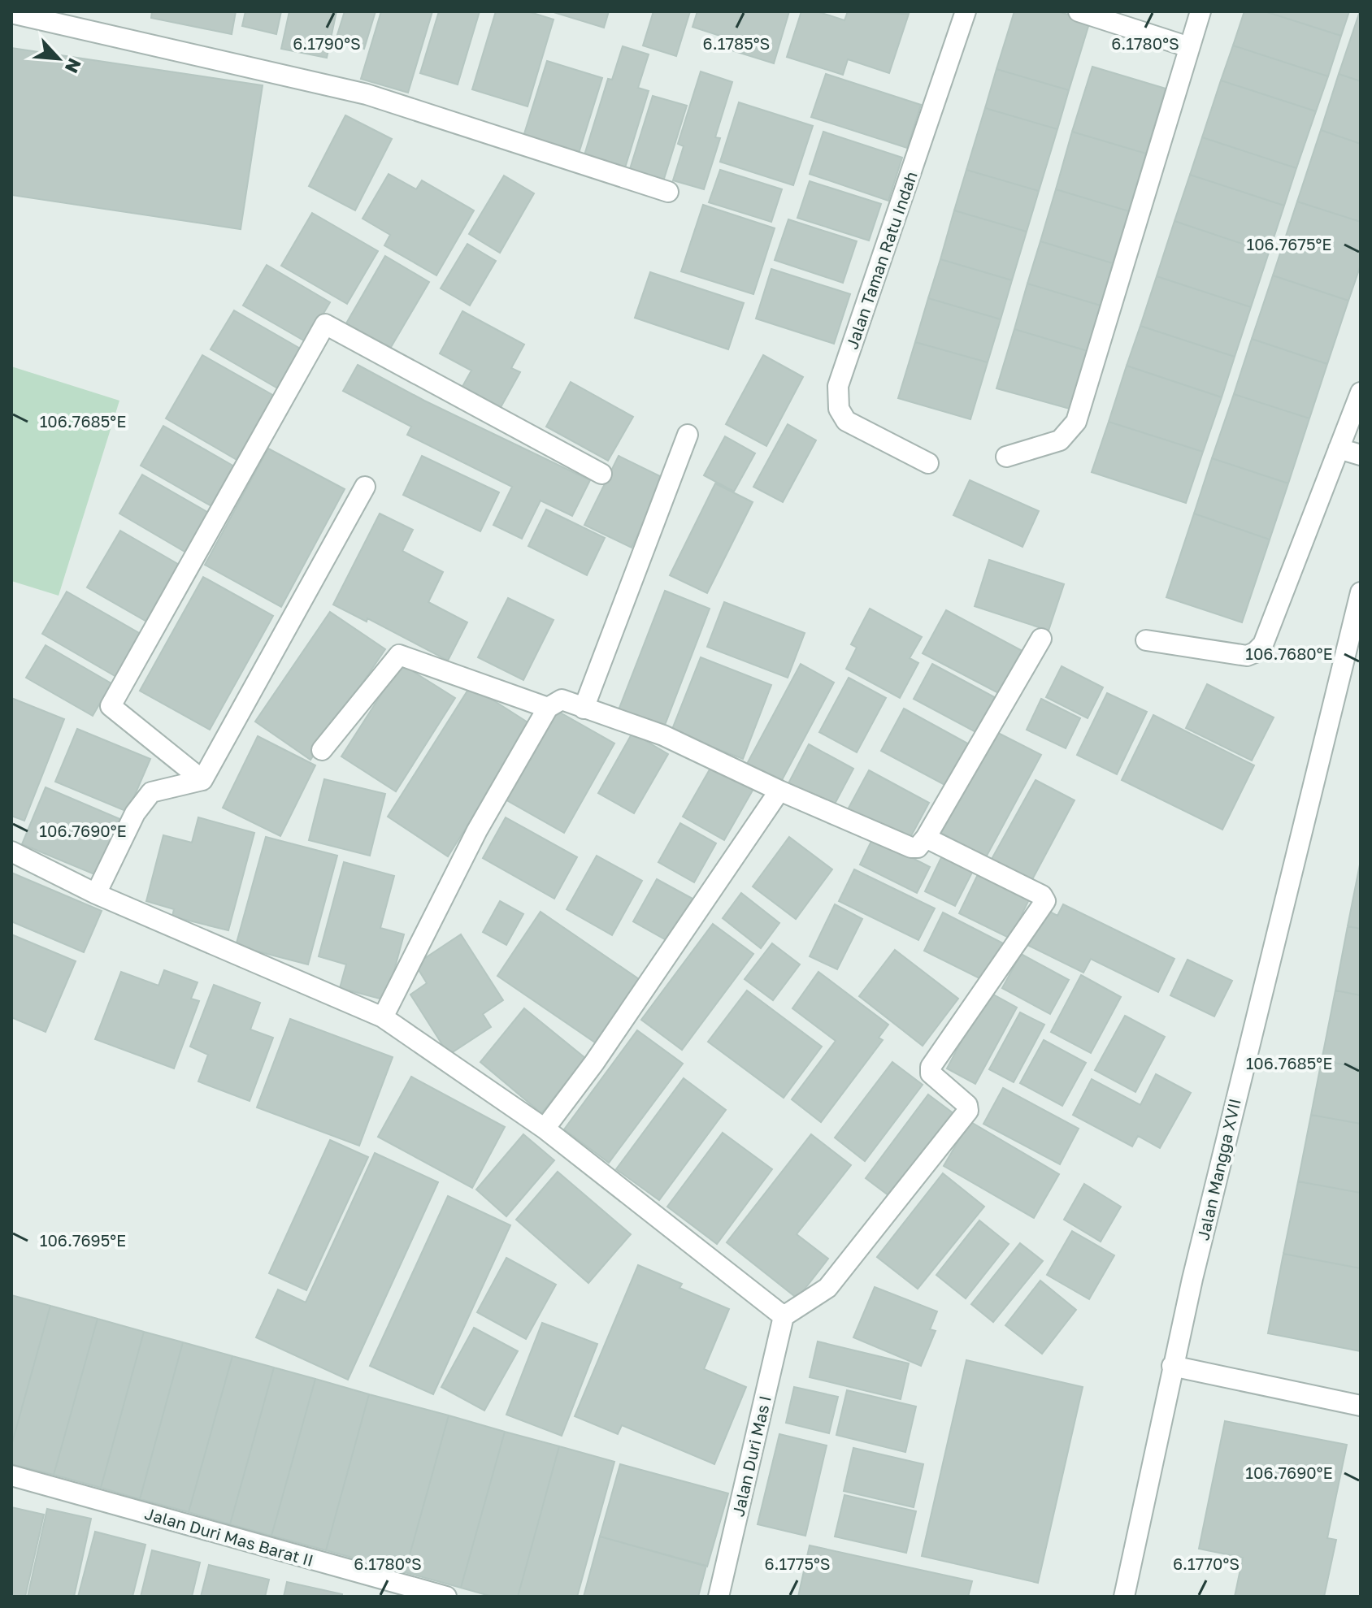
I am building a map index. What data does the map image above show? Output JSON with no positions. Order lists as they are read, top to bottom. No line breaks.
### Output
{"streets":{"street":["Jalan Taman Ratu Indah","Jalan Mangga XVII","Jalan Duri Mas I","Jalan Duri Mas Barat II"]},"north":"bottom right","coordinates":["6.1785°S","6.1780°S","6.1790°S","106.7675°E","106.7685°E","106.7680°E","106.7690°E","106.7695°E","6.1775°S","6.1770°S"]}
